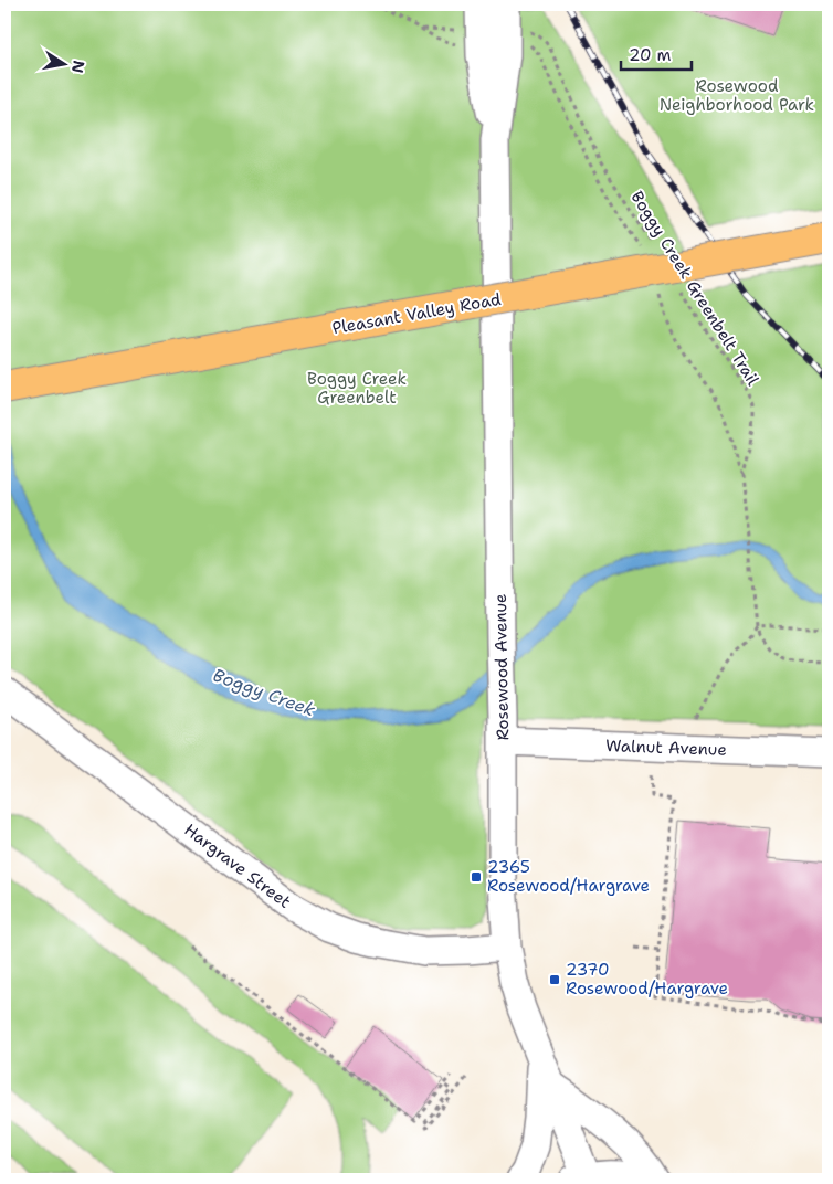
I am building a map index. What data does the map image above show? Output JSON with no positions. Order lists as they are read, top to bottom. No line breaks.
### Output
{"streets":{"main road":["Pleasant Valley Road"],"street":["Rosewood Avenue","Walnut Avenue","Hargrave Street"],"path":["Boggy Creek Greenbelt Trail"]},"crossings":[["Rosewood Avenue","Walnut Avenue"],["Rosewood Avenue","Hargrave Street"]],"water":["Boggy Creek"],"parks":["Rosewood Neighborhood Park","Boggy Creek Greenbelt"],"places":{"transit":["2365 Rosewood/Hargrave","2370 Rosewood/Hargrave"]},"scale_bar":"20 m","north":"right"}
